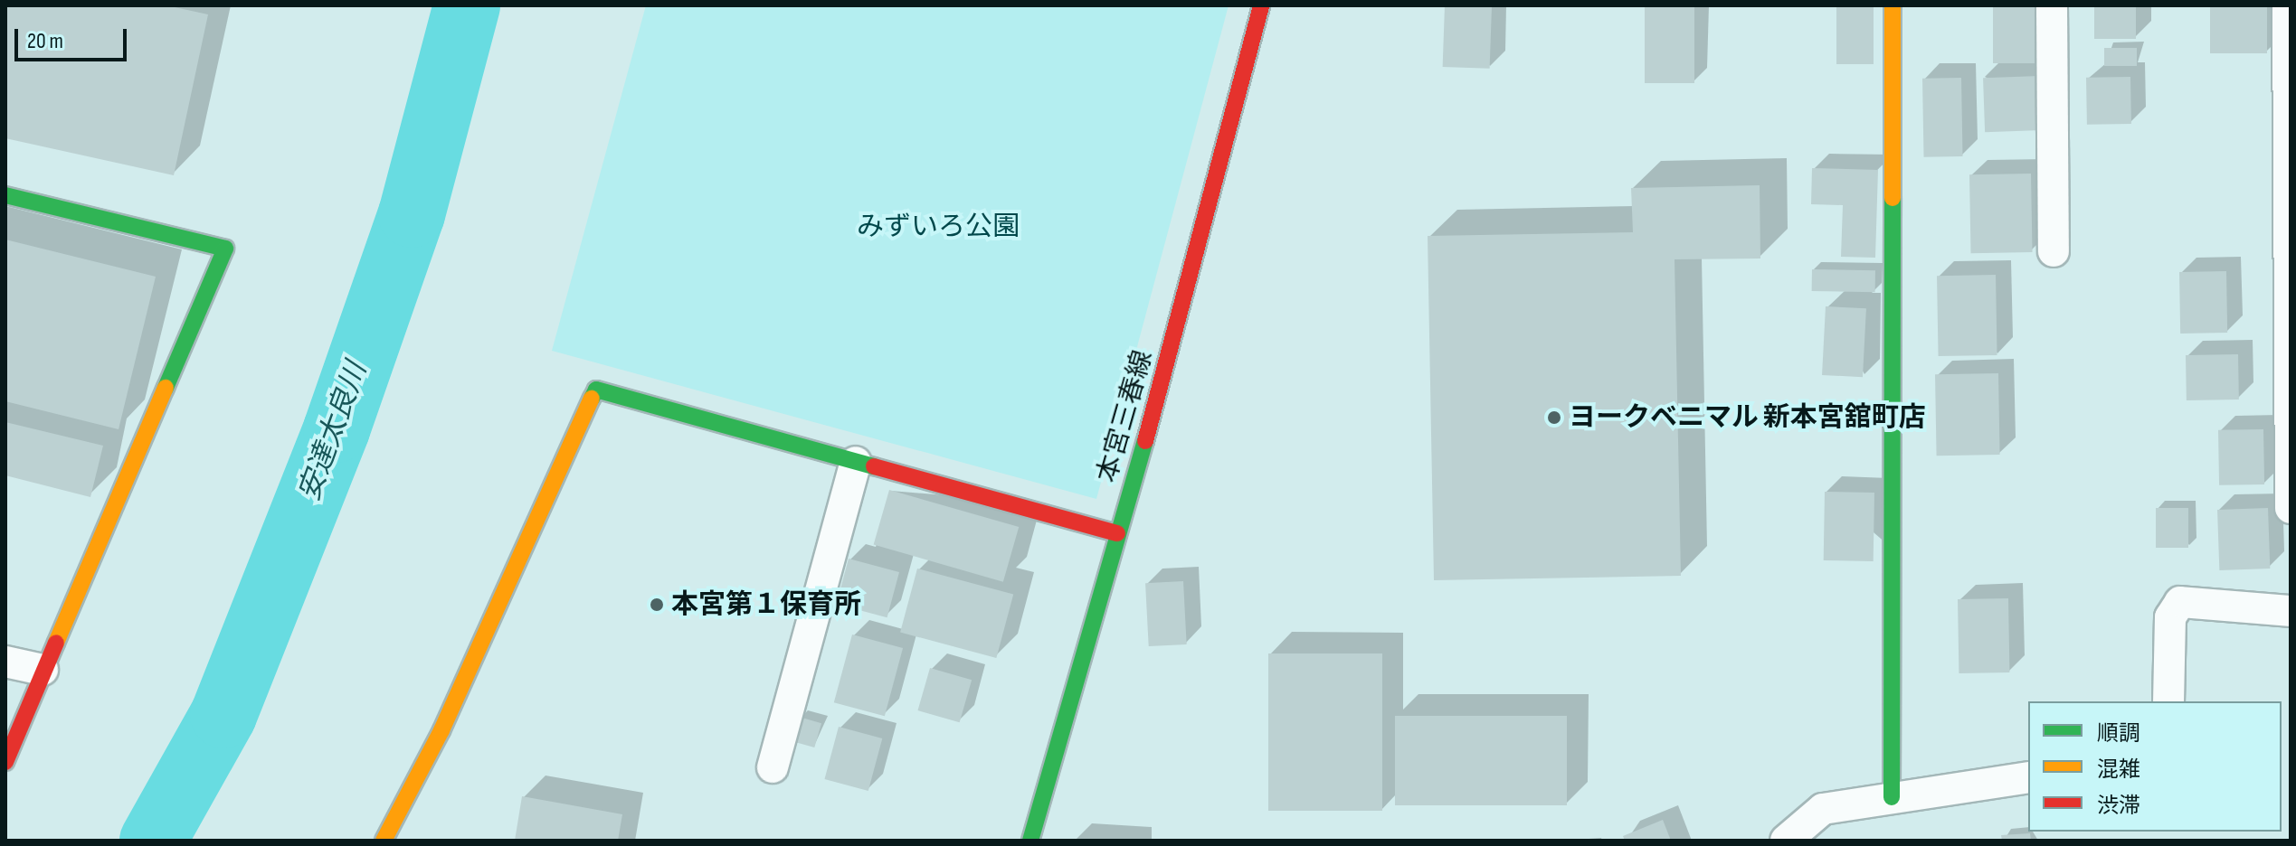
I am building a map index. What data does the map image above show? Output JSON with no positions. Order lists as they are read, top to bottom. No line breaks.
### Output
{"streets":{"street":["本宮三春線"]},"water":["安達太良川"],"parks":["みずいろ公園"],"places":["ヨークベニマル 新本宮舘町店","本宮第１保育所"],"legend":["順調","混雑","渋滞"],"scale_bar":"20 m"}
